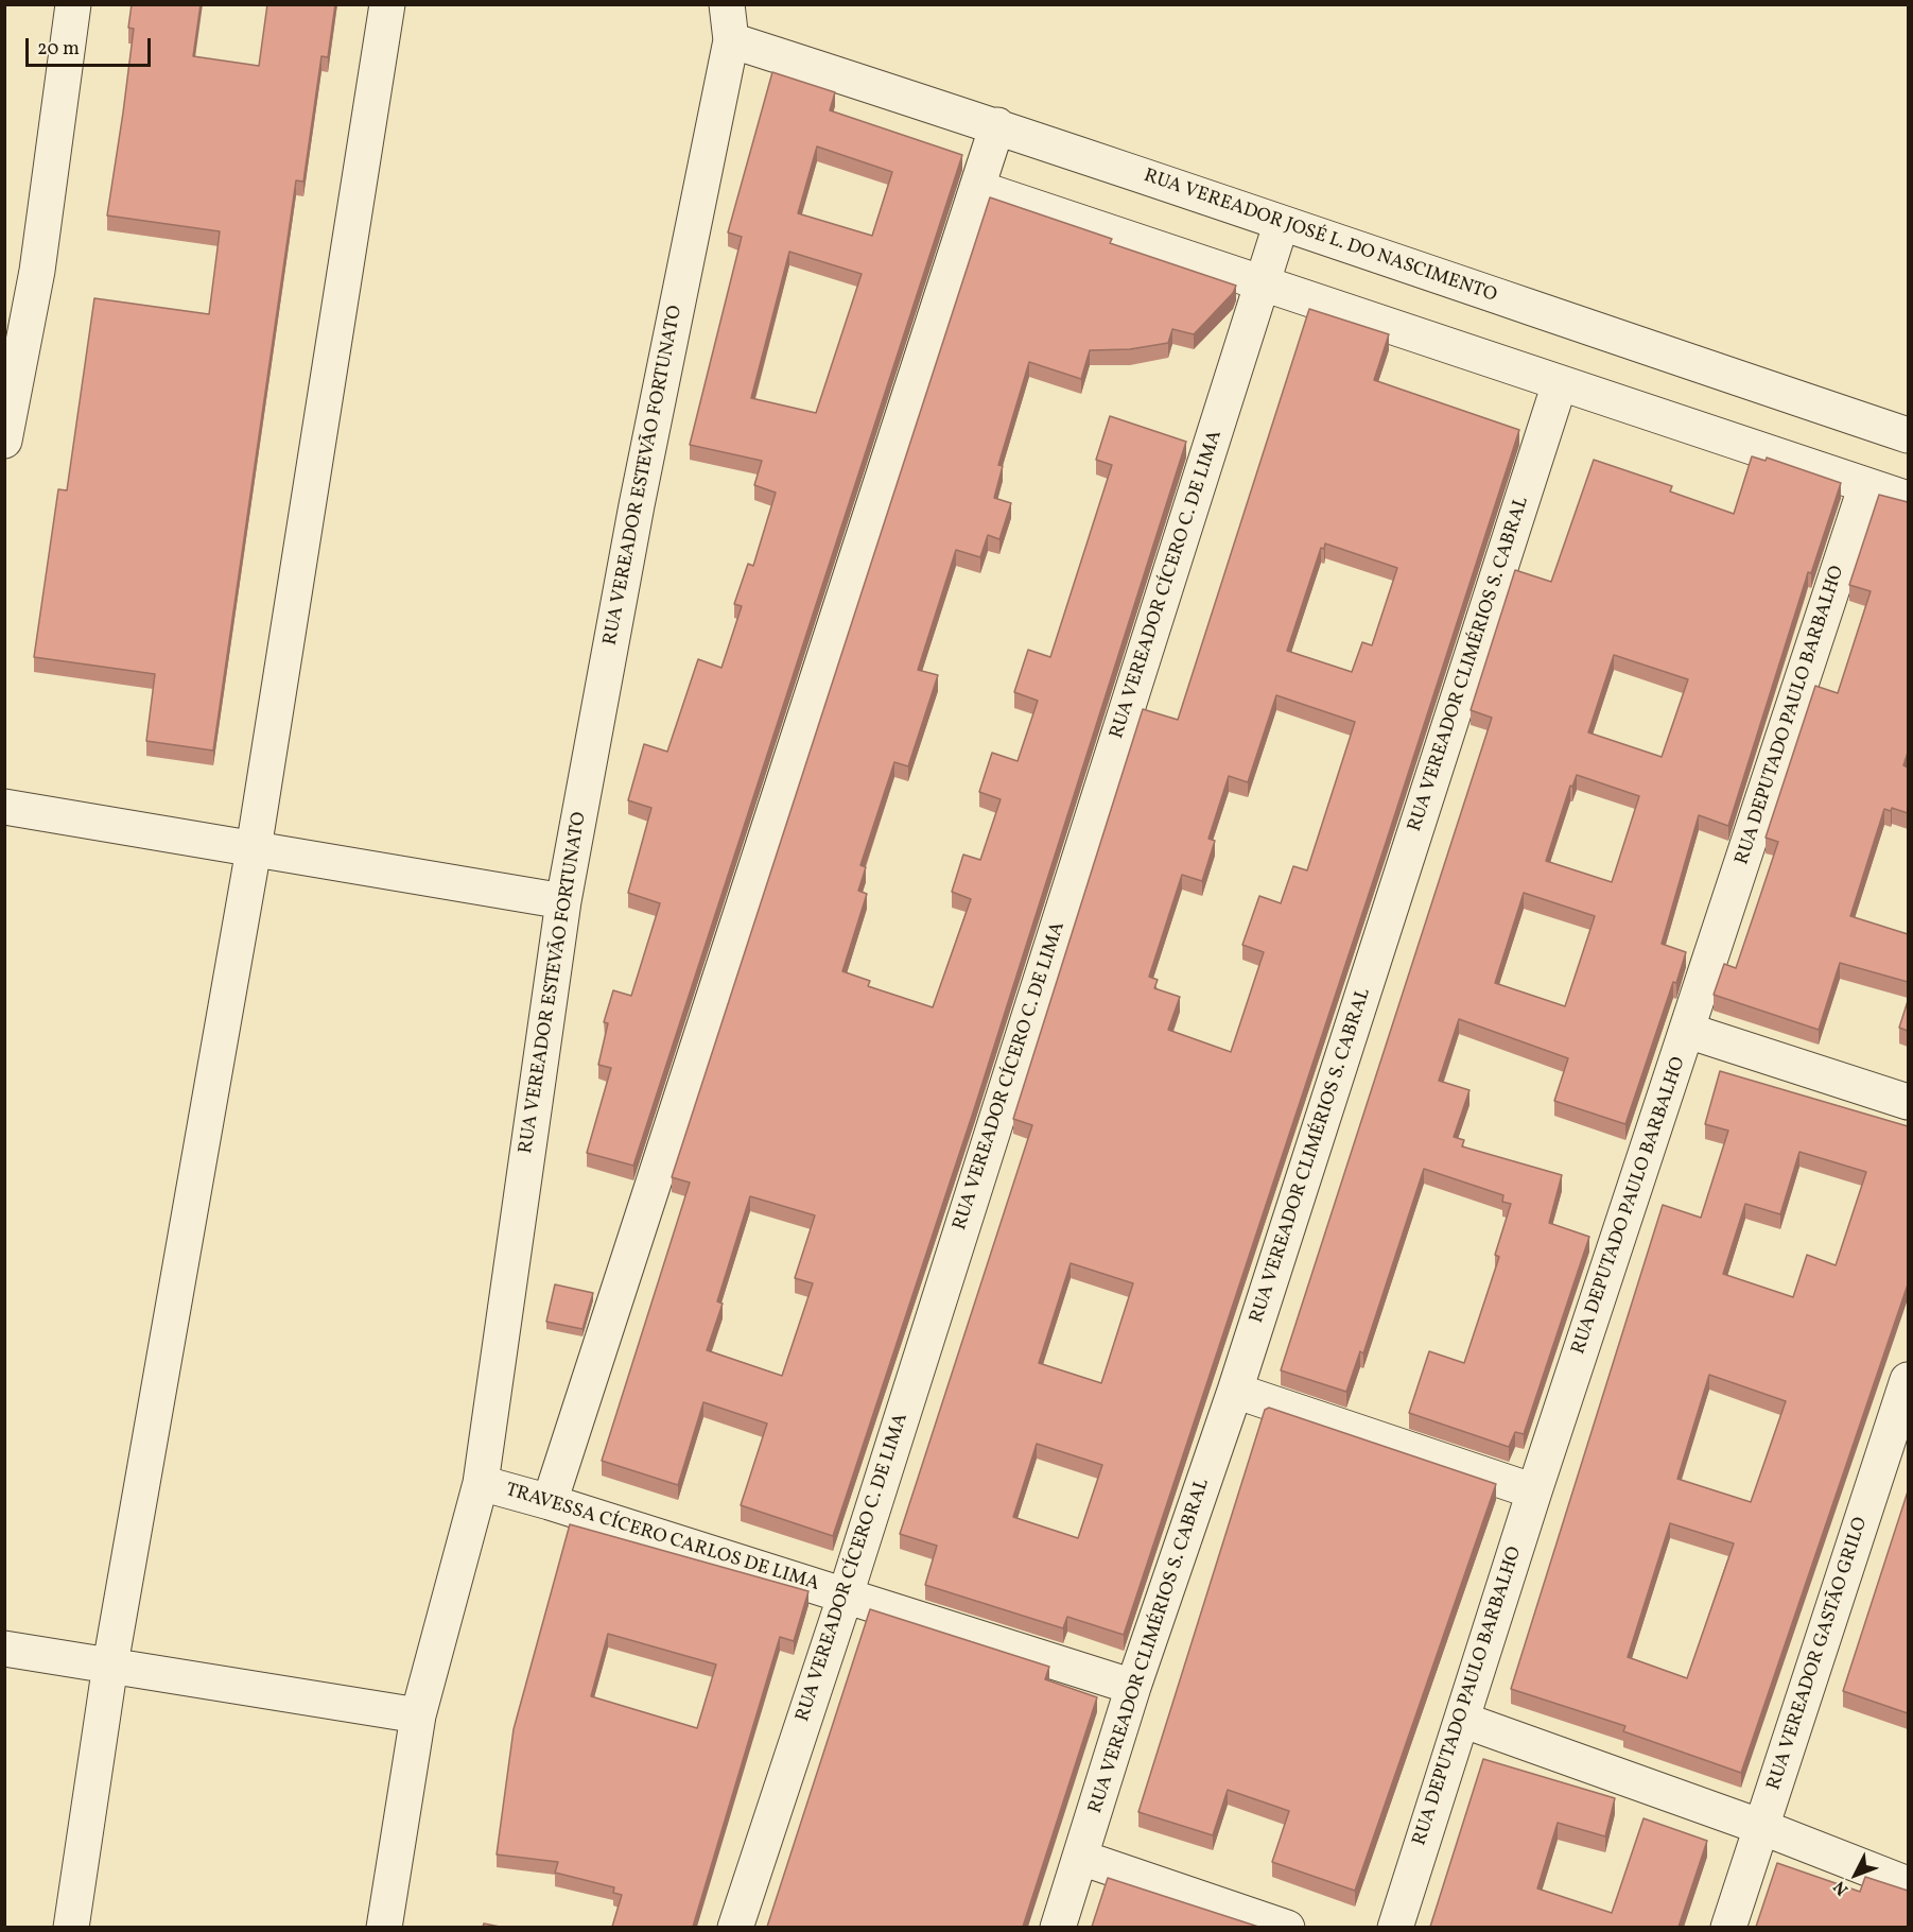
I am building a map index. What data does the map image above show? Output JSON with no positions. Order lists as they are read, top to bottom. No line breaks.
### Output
{"streets":{"street":["RUA VEREADOR JOSÉ L. DO NASCIMENTO","RUA VEREADOR ESTEVÃO FORTUNATO","RUA VEREADOR CÍCERO C. DE LIMA","RUA VEREADOR CLIMÉRIOS S. CABRAL","RUA DEPUTADO PAULO BARBALHO","TRAVESSA CÍCERO CARLOS DE LIMA","RUA VEREADOR GASTÃO GRILO"]},"crossings":[["RUA VEREADOR JOSÉ L. DO NASCIMENTO","RUA VEREADOR ESTEVÃO FORTUNATO"],["RUA VEREADOR JOSÉ L. DO NASCIMENTO","RUA VEREADOR CÍCERO C. DE LIMA"],["RUA VEREADOR ESTEVÃO FORTUNATO","TRAVESSA CÍCERO CARLOS DE LIMA"],["RUA VEREADOR CÍCERO C. DE LIMA","TRAVESSA CÍCERO CARLOS DE LIMA"],["RUA VEREADOR CLIMÉRIOS S. CABRAL","TRAVESSA CÍCERO CARLOS DE LIMA"]],"scale_bar":"20 m","north":"bottom left"}
